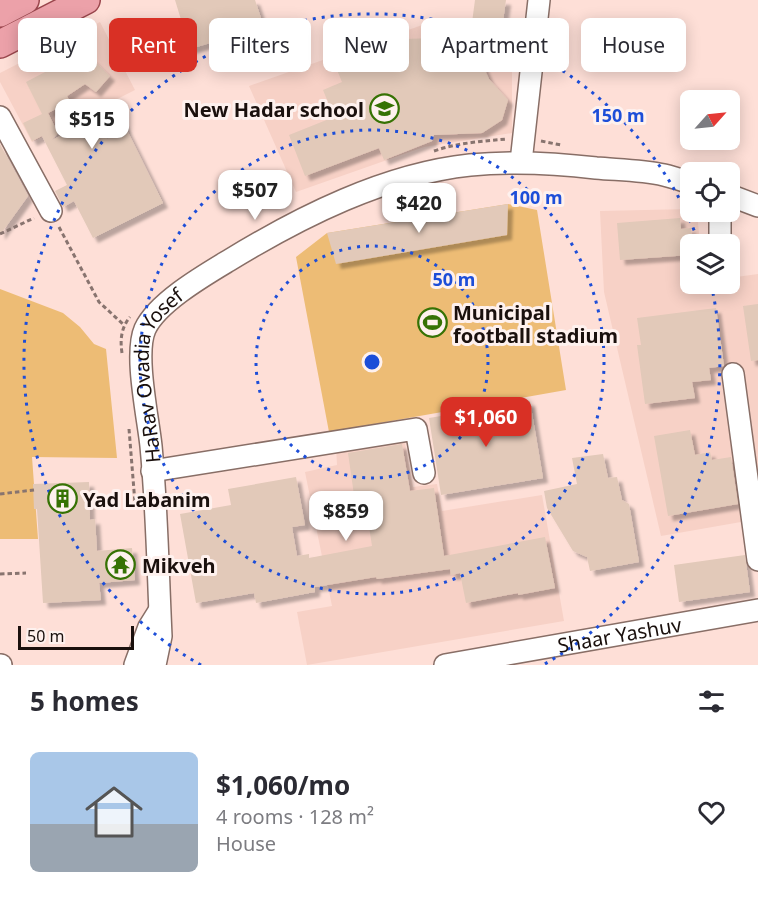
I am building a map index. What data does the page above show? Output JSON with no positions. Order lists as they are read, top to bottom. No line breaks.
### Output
{"streets":{"street":["HaRav Ovadia Yosef","Shaar Yashuv"]},"places":{"school or university":["New Hadar school"],"sports":["Municipal football stadium"],"building":["Yad Labanim"],"temple":["Mikveh"]},"scale_bar":"50 m","north":"top right","page":{"chip":["Buy","Rent","Filters","New","Apartment","House"],"price":["$515","$507","$420","$1,060","$859"],"scale":"50 m","heading":"5 homes","list":[{"name":"$1,060/mo","note":"4 rooms · 128 m² · House"}]},"rings":["150 m","100 m","50 m"]}
